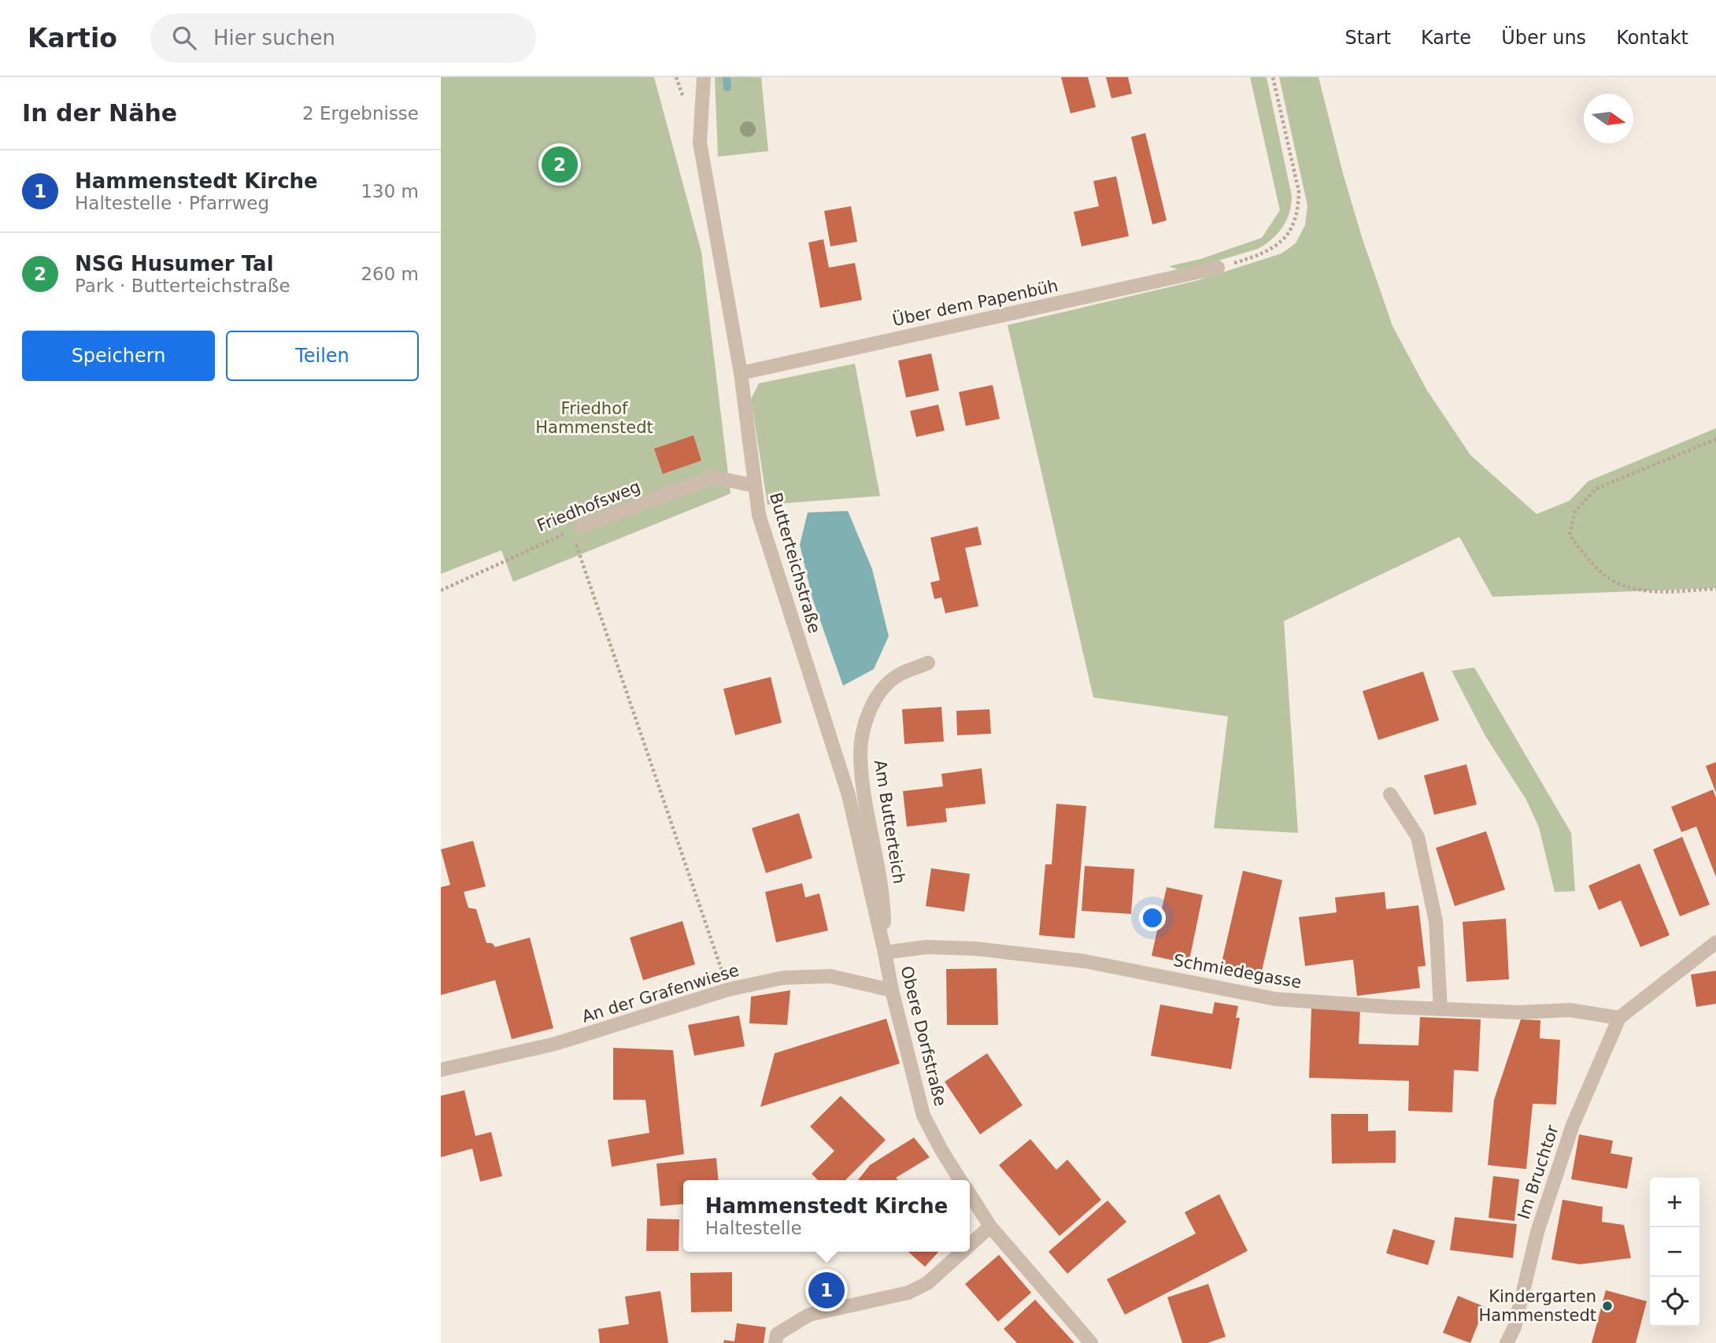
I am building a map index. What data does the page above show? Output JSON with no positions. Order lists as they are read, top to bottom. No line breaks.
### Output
{"streets":{"street":["Über dem Papenbüh","Friedhofsweg","Butterteichstraße","Am Butterteich","Schmiedegasse","An der Grafenwiese","Obere Dorfstraße","Im Bruchtor"]},"crossings":[["Über dem Papenbüh","Butterteichstraße"],["Friedhofsweg","Butterteichstraße"],["Butterteichstraße","Am Butterteich"],["Butterteichstraße","Schmiedegasse"],["Butterteichstraße","Obere Dorfstraße"],["Am Butterteich","Schmiedegasse"],["Am Butterteich","Obere Dorfstraße"],["Schmiedegasse","Obere Dorfstraße"],["Schmiedegasse","Im Bruchtor"],["An der Grafenwiese","Obere Dorfstraße"]],"parks":["Friedhof Hammenstedt"],"places":["Kindergarten Hammenstedt"],"north":"right","page":{"header":"Kartio","search":"Hier suchen","nav":["Start","Karte","Über uns","Kontakt"],"heading":["In der Nähe","2 Ergebnisse"],"pins":["2","1"],"list":[{"mark":"1","name":"Hammenstedt Kirche","note":"Haltestelle · Pfarrweg","value":"130 m"},{"mark":"2","name":"NSG Husumer Tal","note":"Park · Butterteichstraße","value":"260 m"}],"buttons":["Speichern","Teilen"],"map_buttons":["+","−"],"popup":["Hammenstedt Kirche","Haltestelle"]}}
